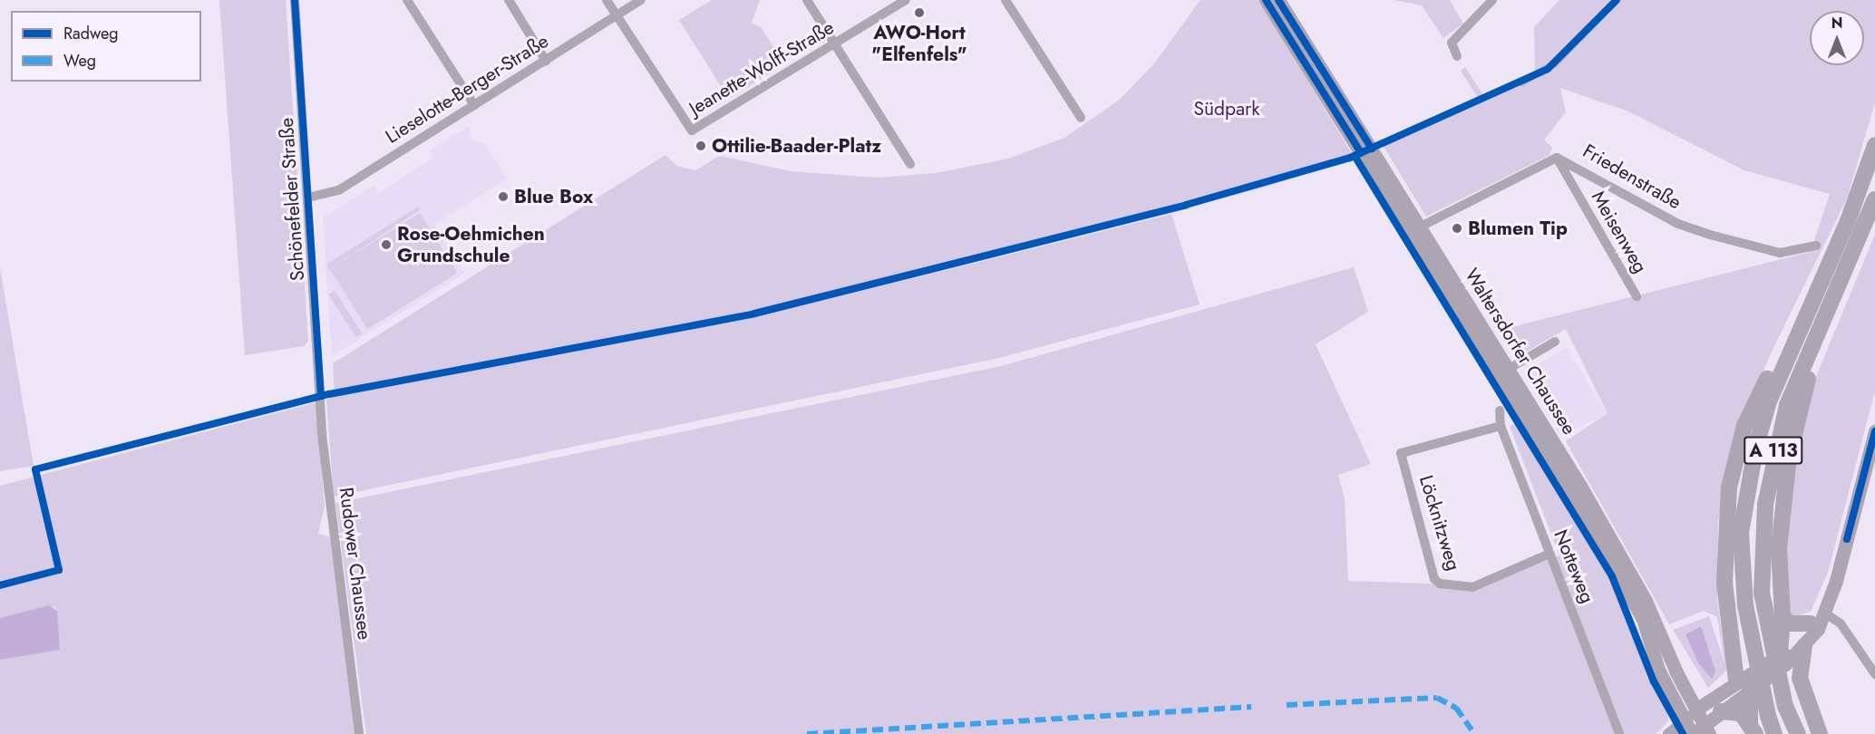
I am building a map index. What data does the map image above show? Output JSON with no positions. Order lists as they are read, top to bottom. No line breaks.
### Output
{"streets":{"highway":["A 113"],"main road":["Waltersdorfer Chaussee"],"street":["Jeanette-Wolff-Straße","Lieselotte-Berger-Straße","Friedenstraße","Schönefelder Straße","Meisenweg","Löcknitzweg","Rudower Chaussee","Notteweg"]},"crossings":[["Jeanette-Wolff-Straße","Lieselotte-Berger-Straße"],["Lieselotte-Berger-Straße","Schönefelder Straße"],["Friedenstraße","Meisenweg"],["Friedenstraße","Waltersdorfer Chaussee"],["Schönefelder Straße","Rudower Chaussee"],["Löcknitzweg","Notteweg"]],"parks":["Südpark"],"places":["AWO-Hort \"Elfenfels\"","Ottilie-Baader-Platz","Blue Box","Blumen Tip","Rose-Oehmichen Grundschule"],"legend":["Radweg","Weg"],"north":"top"}
